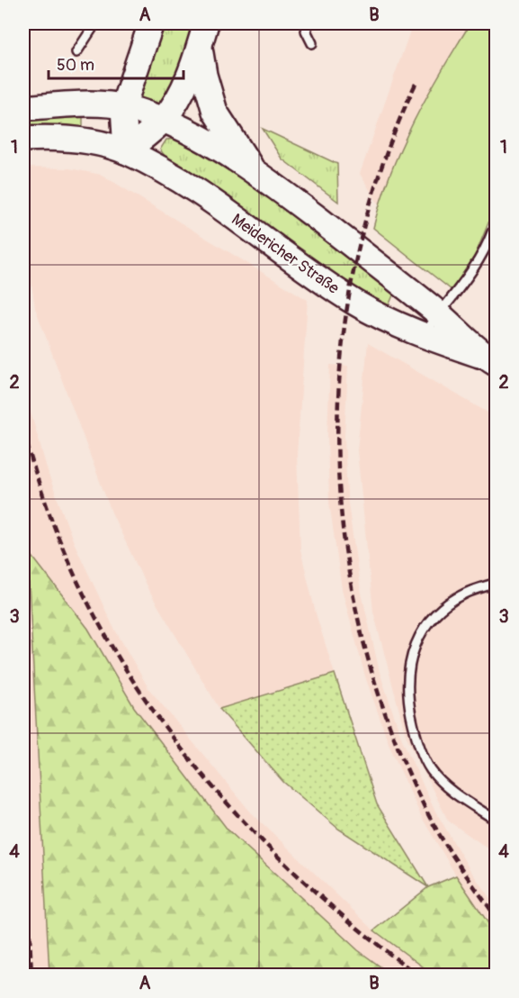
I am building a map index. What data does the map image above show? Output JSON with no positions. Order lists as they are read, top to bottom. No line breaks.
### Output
{"streets":{"main road":["Meidericher Straße"]},"scale_bar":"50 m","grid":{"columns":["A","B"],"rows":["1","2","3","4"]}}
